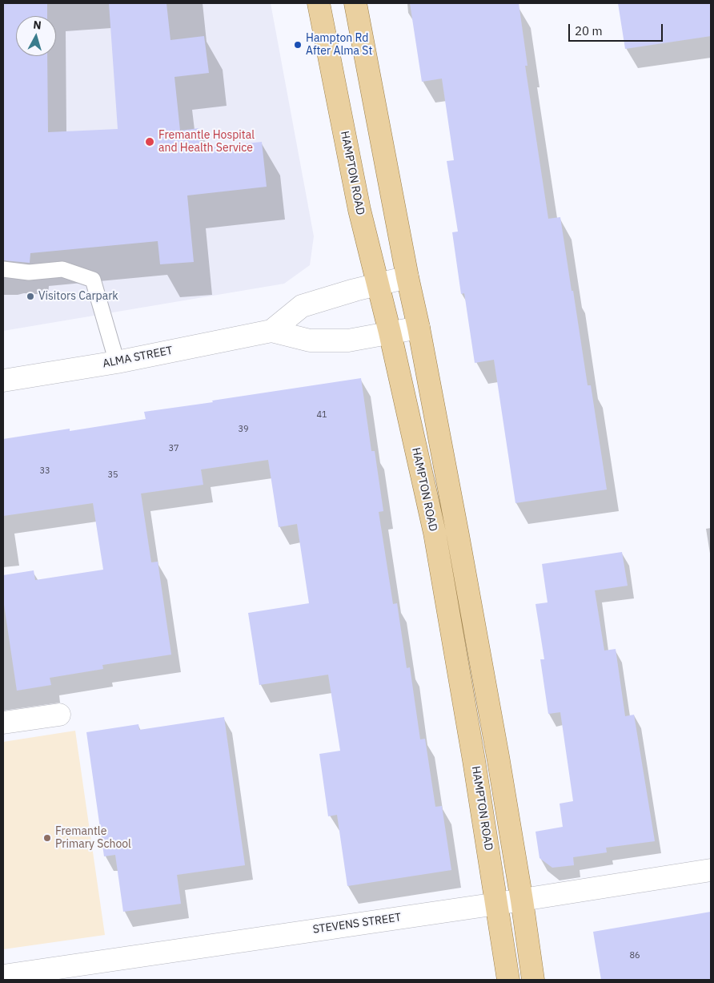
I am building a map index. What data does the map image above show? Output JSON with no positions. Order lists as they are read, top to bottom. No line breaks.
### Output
{"streets":{"main road":["HAMPTON ROAD"],"street":["ALMA STREET","STEVENS STREET"]},"crossings":[["HAMPTON ROAD","ALMA STREET"],["HAMPTON ROAD","STEVENS STREET"]],"places":["Hampton Rd After Alma St","Fremantle Hospital and Health Service","Visitors Carpark","Fremantle Primary School"],"house_numbers":["41","39","37","33","35","86"],"scale_bar":"20 m","north":"top"}
